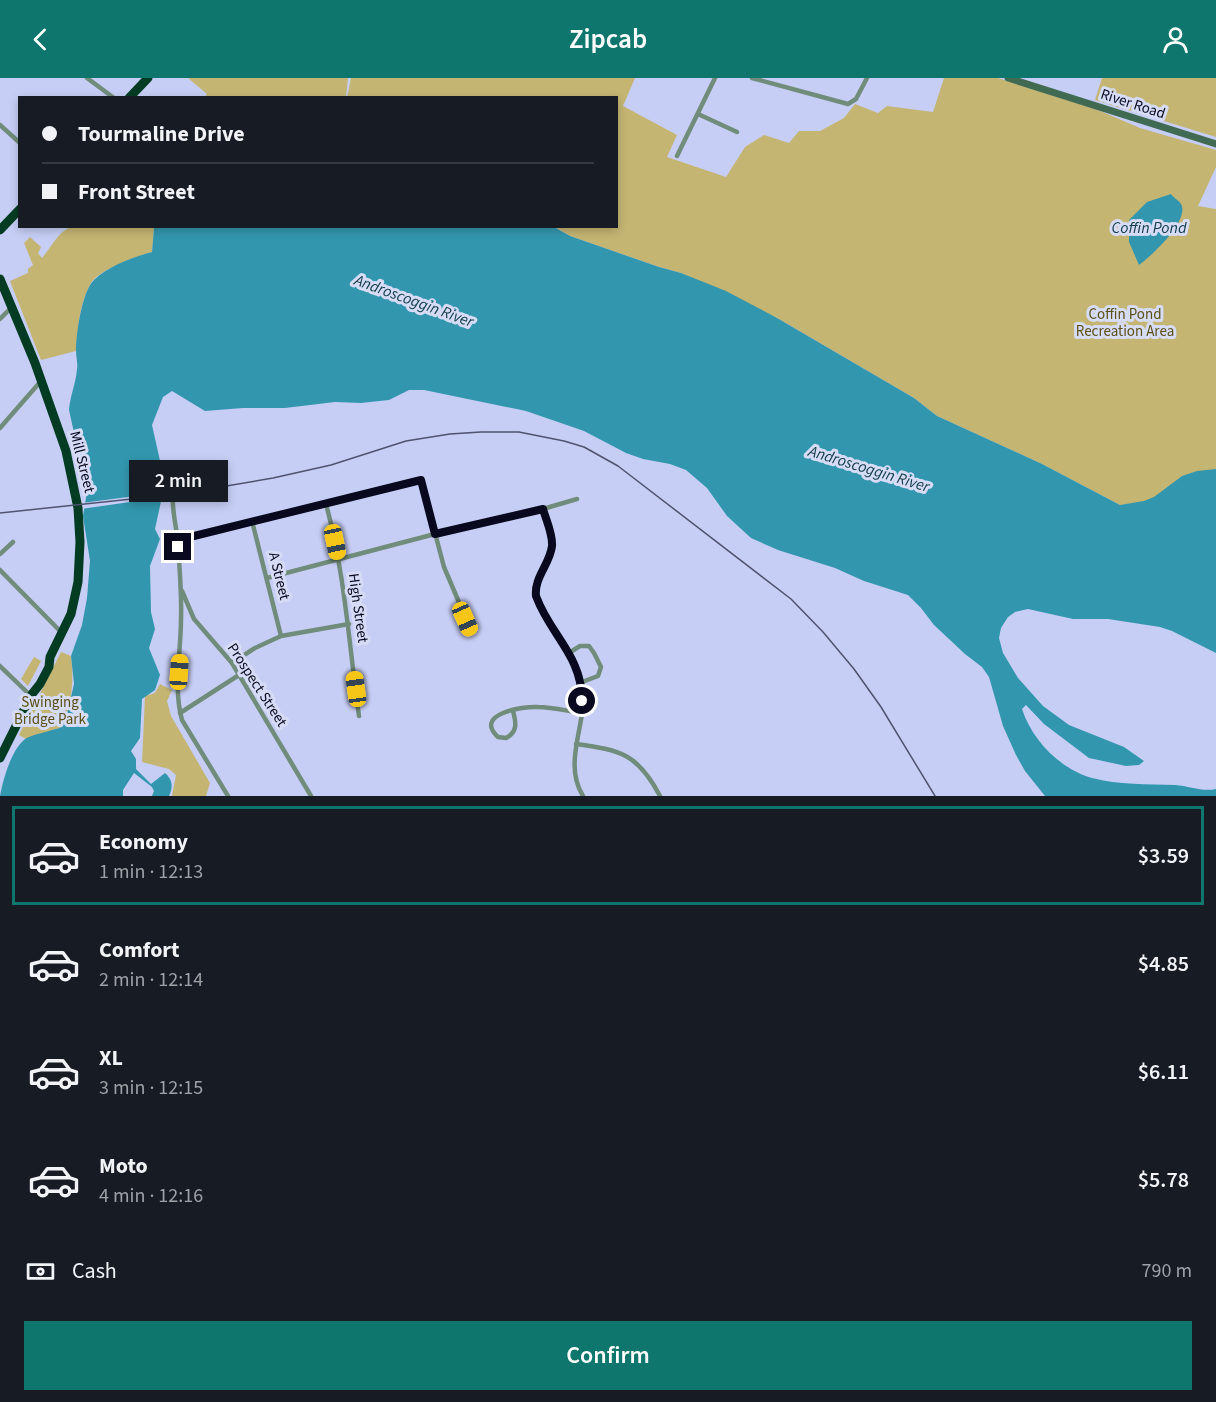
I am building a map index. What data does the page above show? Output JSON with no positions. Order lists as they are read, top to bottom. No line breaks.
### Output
{"streets":{"highway":["Mill Street"],"street":["River Road","A Street","High Street","Prospect Street"]},"water":["Coffin Pond","Androscoggin River"],"parks":["Coffin Pond Recreation Area","Swinging Bridge Park"],"page":{"header":"Zipcab","banner":["Tourmaline Drive","Front Street"],"bubble":"2 min","list":[{"name":"Economy","note":"1 min · 12:13","value":"$3.59"},{"name":"Comfort","note":"2 min · 12:14","value":"$4.85"},{"name":"XL","note":"3 min · 12:15","value":"$6.11"},{"name":"Moto","note":"4 min · 12:16","value":"$5.78"}],"pay":["Cash","790 m"],"buttons":"Confirm"}}
